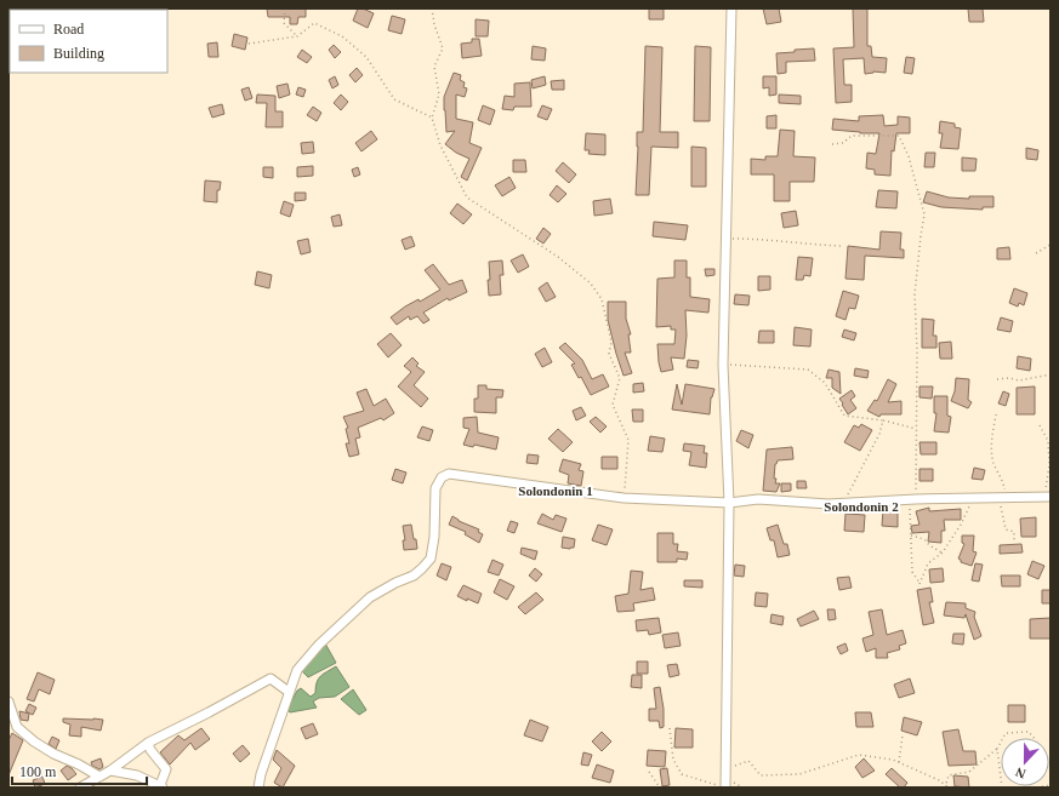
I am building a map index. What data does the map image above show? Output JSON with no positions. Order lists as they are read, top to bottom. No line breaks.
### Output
{"districts":["Solondonin 1","Solondonin 2"],"legend":["Road","Building"],"scale_bar":"100 m","north":"bottom"}
